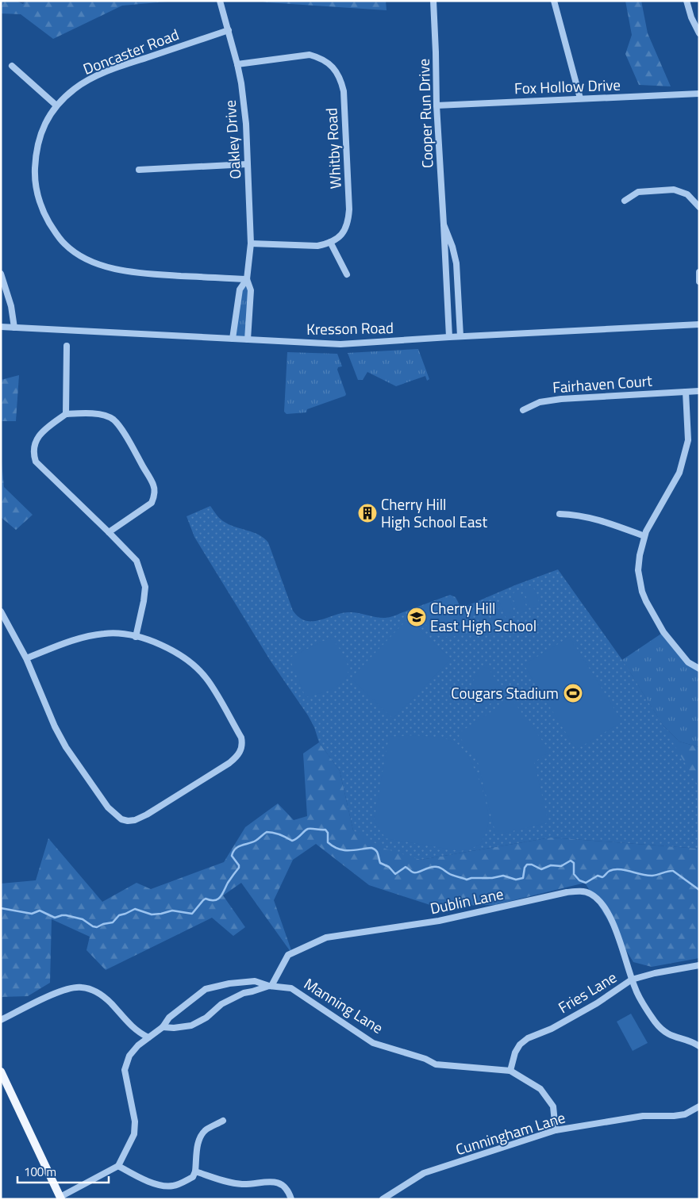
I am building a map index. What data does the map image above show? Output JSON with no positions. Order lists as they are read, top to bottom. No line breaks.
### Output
{"streets":{"street":["Doncaster Road","Fox Hollow Drive","Cooper Run Drive","Oakley Drive","Whitby Road","Kresson Road","Fairhaven Court","Dublin Lane","Fries Lane","Manning Lane","Cunningham Lane"]},"crossings":[["Doncaster Road","Oakley Drive"],["Fox Hollow Drive","Cooper Run Drive"],["Cooper Run Drive","Kresson Road"],["Oakley Drive","Whitby Road"],["Dublin Lane","Fries Lane"],["Dublin Lane","Manning Lane"],["Fries Lane","Manning Lane"],["Manning Lane","Cunningham Lane"]],"places":{"building":["Cherry Hill High School East"],"school or university":["Cherry Hill East High School"],"sports":["Cougars Stadium"]},"scale_bar":"100 m"}
